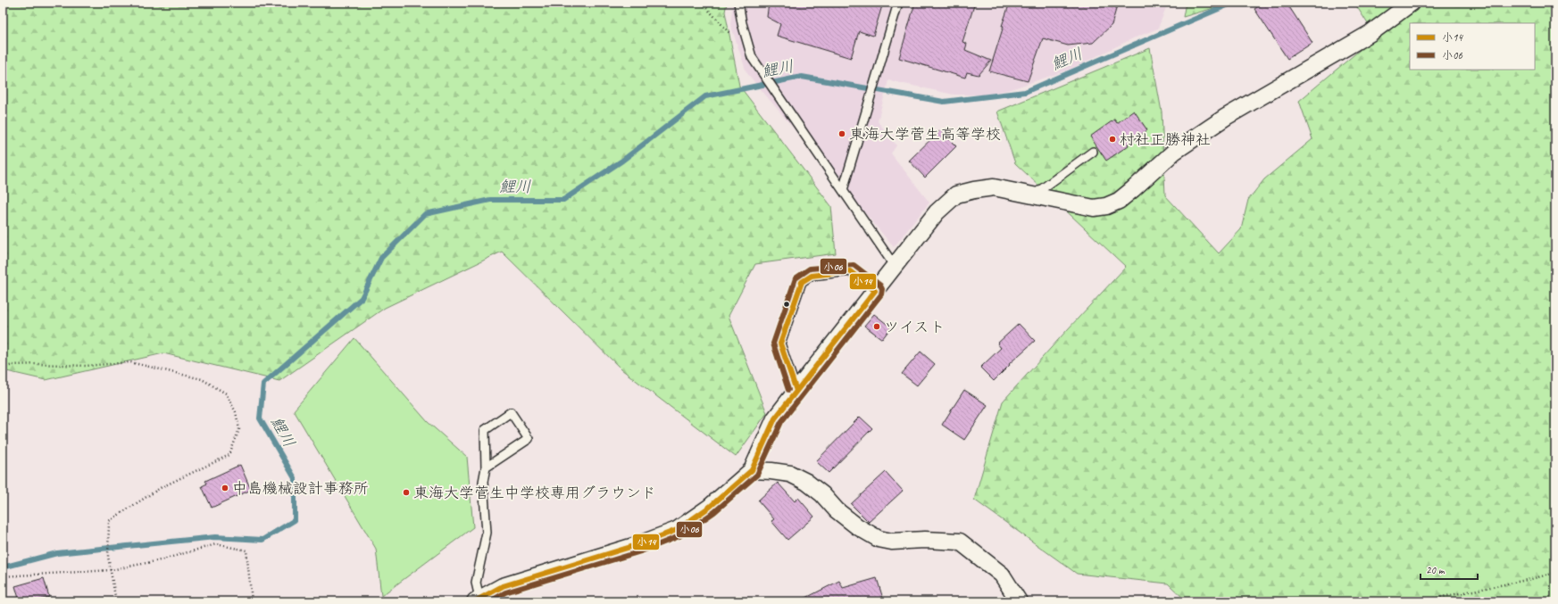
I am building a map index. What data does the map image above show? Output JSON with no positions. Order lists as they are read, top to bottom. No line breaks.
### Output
{"water":["鯉川"],"places":["東海大学菅生高等学校","村社正勝神社","ツイスト","中島機械設計事務所","東海大学菅生中学校専用グラウンド"],"lines":["transit line 小06","transit line 小14"],"legend":["小14","小06"],"scale_bar":"20 m"}
